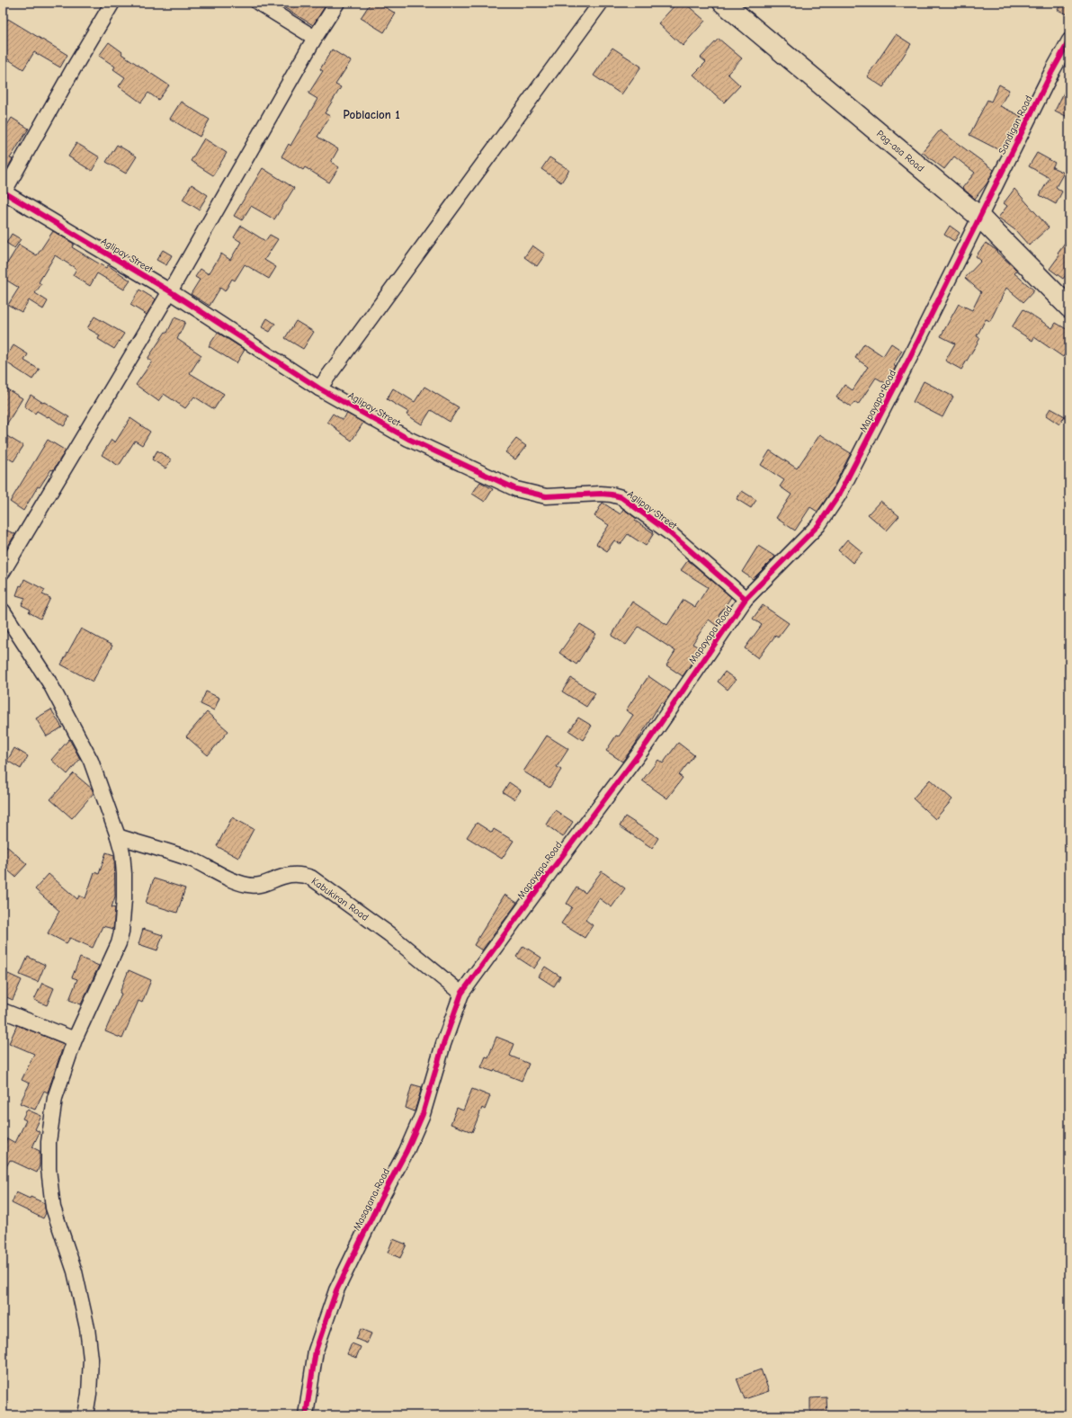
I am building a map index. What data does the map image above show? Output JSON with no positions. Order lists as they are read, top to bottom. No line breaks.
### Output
{"streets":{"main road":["Pag-asa Road"],"street":["Sandigan Road","Aglipay Street","Mapayapa Road","Kabukiran Road","Masagana Road"]},"crossings":[["Sandigan Road","Pag-asa Road"],["Sandigan Road","Mapayapa Road"],["Pag-asa Road","Mapayapa Road"],["Aglipay Street","Mapayapa Road"],["Mapayapa Road","Kabukiran Road"],["Mapayapa Road","Masagana Road"],["Kabukiran Road","Masagana Road"]],"districts":["Poblacion 1"]}
